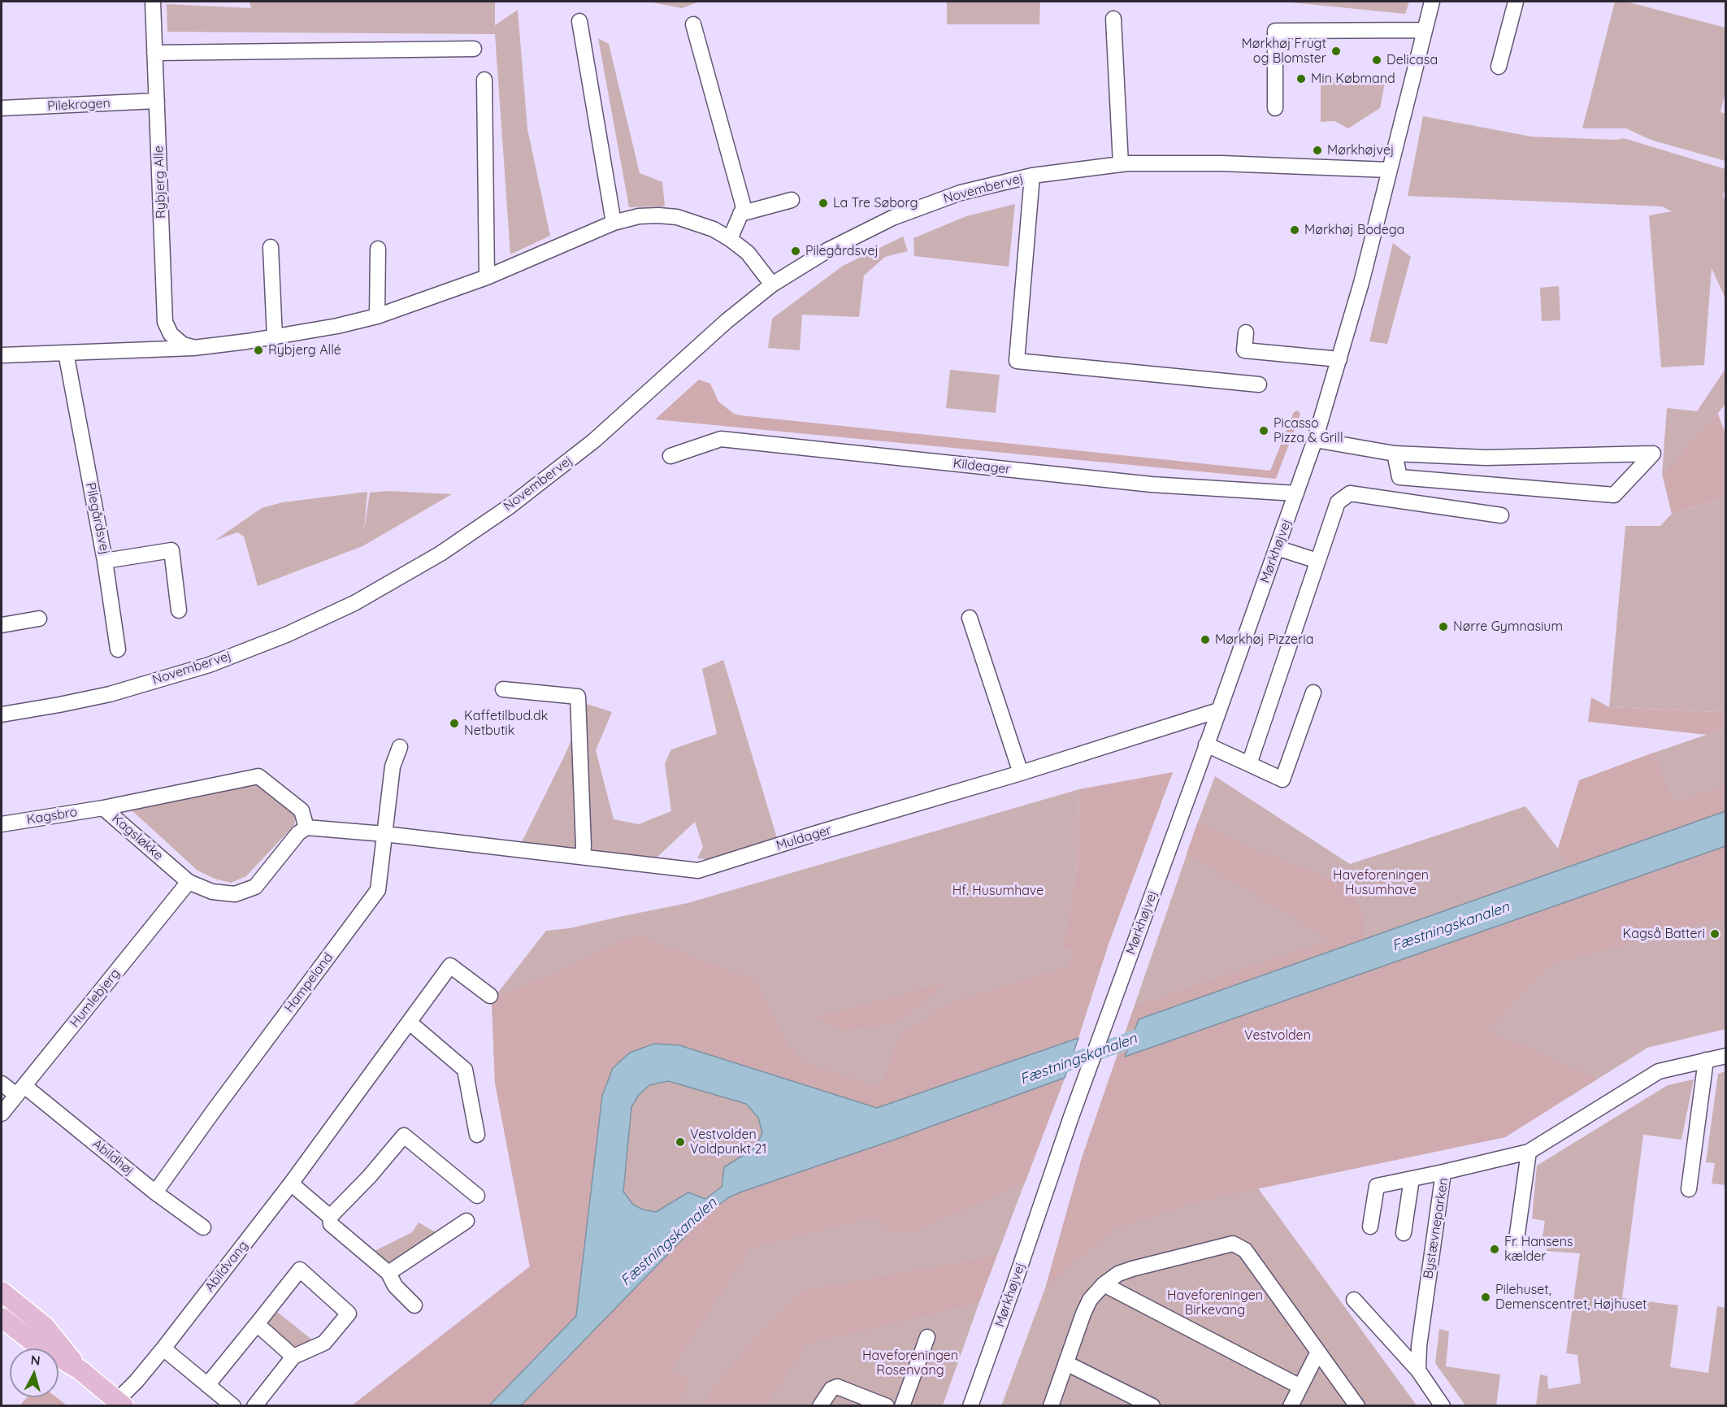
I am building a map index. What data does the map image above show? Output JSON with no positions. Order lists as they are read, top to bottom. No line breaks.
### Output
{"streets":{"street":["Pilekrogen","Rybjerg Alle","Novembervej","Kildeager","Pilegårdsvej","Mørkhøjvej","Kagsbro","Kagsløkke","Muldager","Hampeland","Humlebjerg","Abildhøj","Bystævneparken","Abildvang"]},"crossings":[["Pilekrogen","Rybjerg Alle"],["Novembervej","Mørkhøjvej"],["Kildeager","Mørkhøjvej"],["Mørkhøjvej","Muldager"],["Kagsbro","Kagsløkke"],["Kagsløkke","Humlebjerg"],["Muldager","Hampeland"],["Hampeland","Abildhøj"],["Humlebjerg","Abildhøj"]],"water":["Fæstningskanalen"],"parks":["Haveforeningen Husumhave","Hf. Husumhave","Vestvolden","Haveforeningen Birkevang","Haveforeningen Rosenvang"],"places":["Mørkhøj Frugt og Blomster","Delicasa","Min Købmand","Mørkhøjvej","La Tre Søborg","Mørkhøj Bodega","Pilegårdsvej","Rybjerg Allé","Picasso Pizza & Grill","Nørre Gymnasium","Mørkhøj Pizzeria","Kaffetilbud.dk Netbutik","Kagså Batteri","Vestvolden Voldpunkt 21","Fr. Hansens kælder","Pilehuset, Demenscentret, Højhuset"],"north":"top"}
